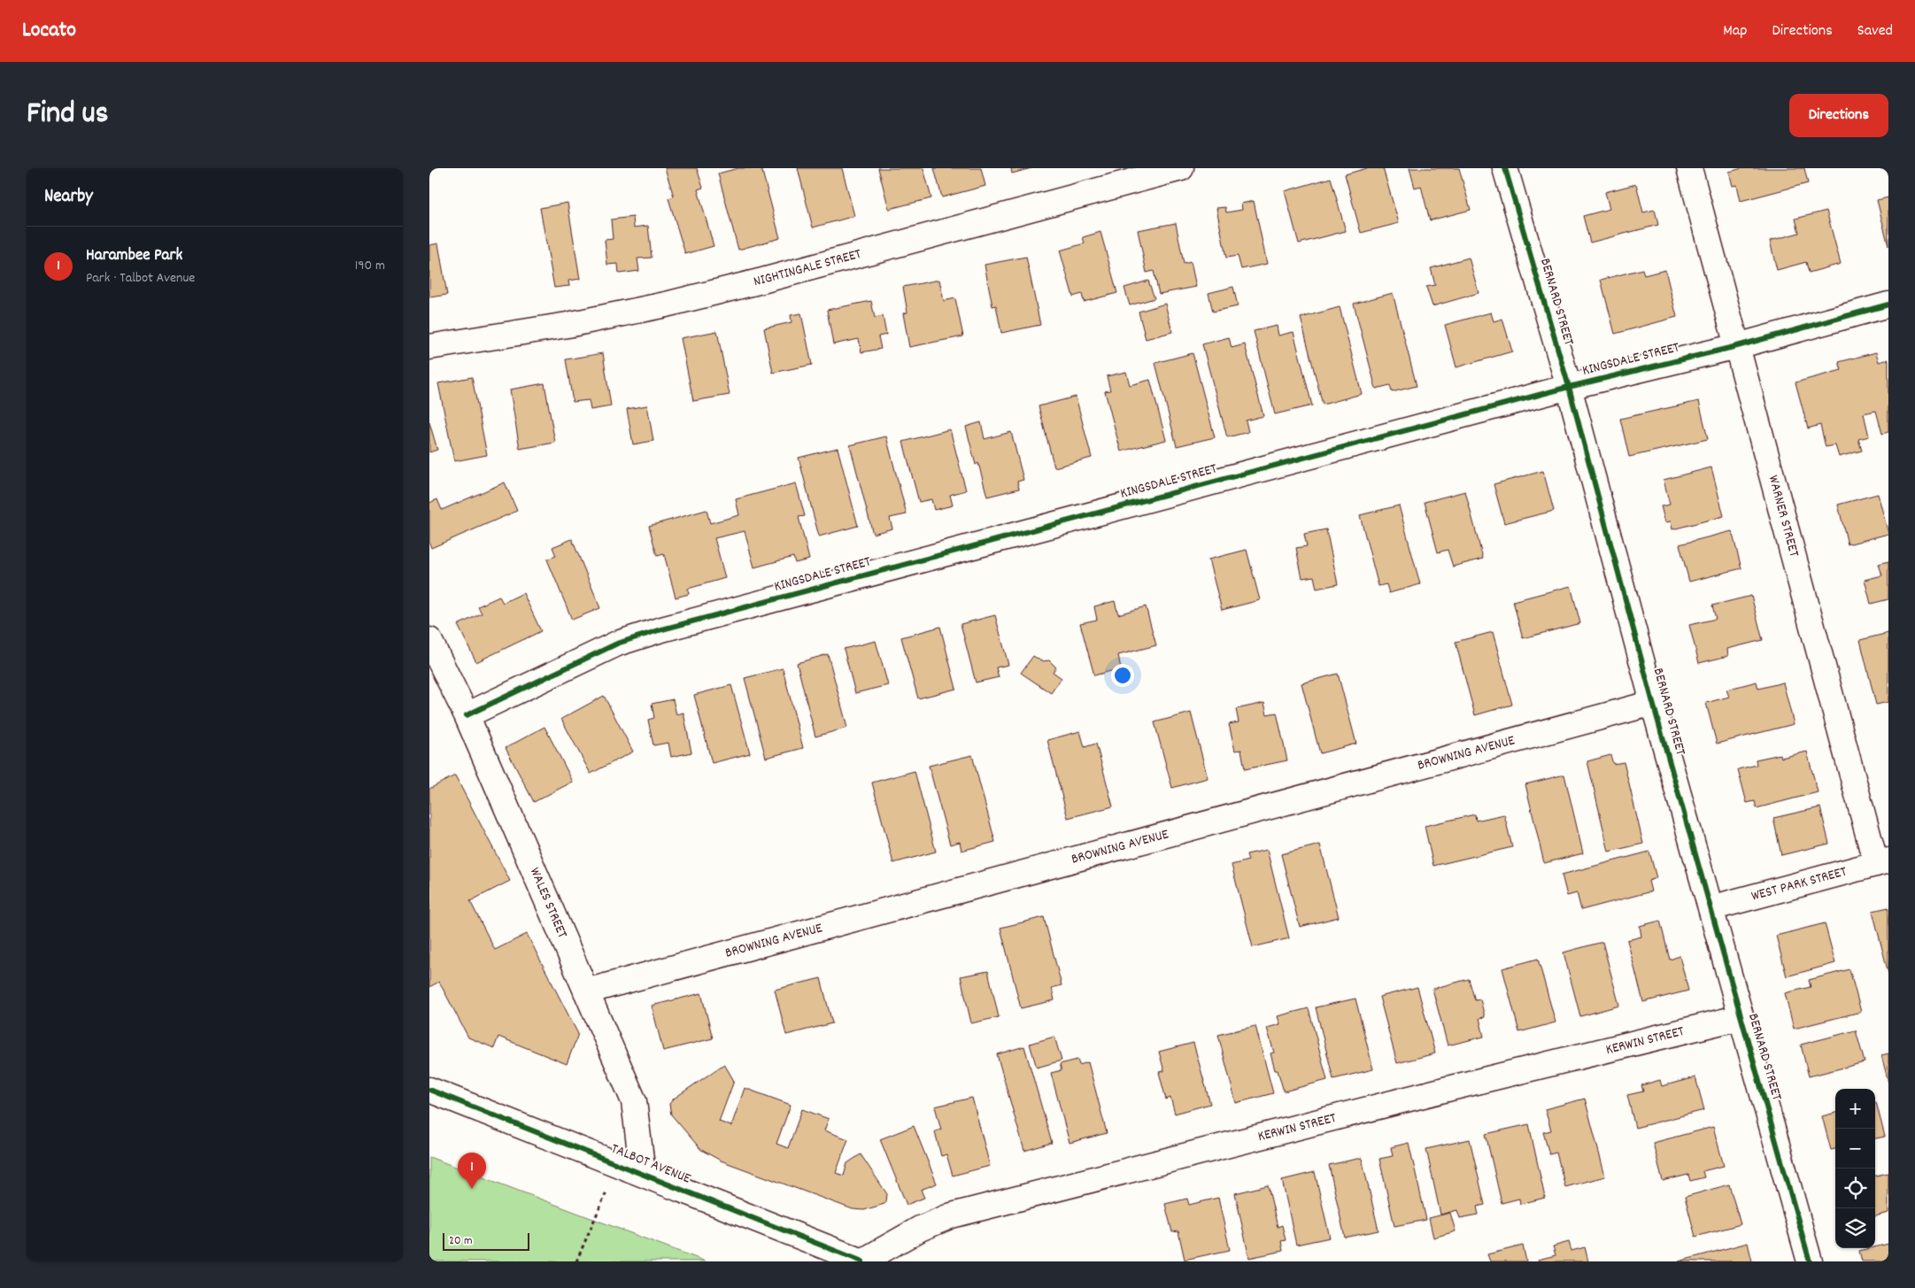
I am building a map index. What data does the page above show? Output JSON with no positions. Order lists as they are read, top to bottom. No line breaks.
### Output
{"streets":{"street":["NIGHTINGALE STREET","BERNARD STREET","KINGSDALE STREET","WARNER STREET","BROWNING AVENUE","WEST PARK STREET","WALES STREET","KERWIN STREET","TALBOT AVENUE"]},"crossings":[["BERNARD STREET","KINGSDALE STREET"],["BERNARD STREET","BROWNING AVENUE"],["BERNARD STREET","WEST PARK STREET"],["BERNARD STREET","KERWIN STREET"],["KINGSDALE STREET","WARNER STREET"],["KINGSDALE STREET","WALES STREET"],["WARNER STREET","WEST PARK STREET"],["BROWNING AVENUE","WALES STREET"],["WALES STREET","TALBOT AVENUE"],["KERWIN STREET","TALBOT AVENUE"]],"scale_bar":"20 m","page":{"header":"Locato","nav":["Map","Directions","Saved"],"title":"Find us","buttons":"Directions","heading":"Nearby","list":[{"mark":"1","name":"Harambee Park","note":"Park · Talbot Avenue","value":"190 m"}],"map_buttons":["+","−"],"pins":"1","scale":"20 m"}}
